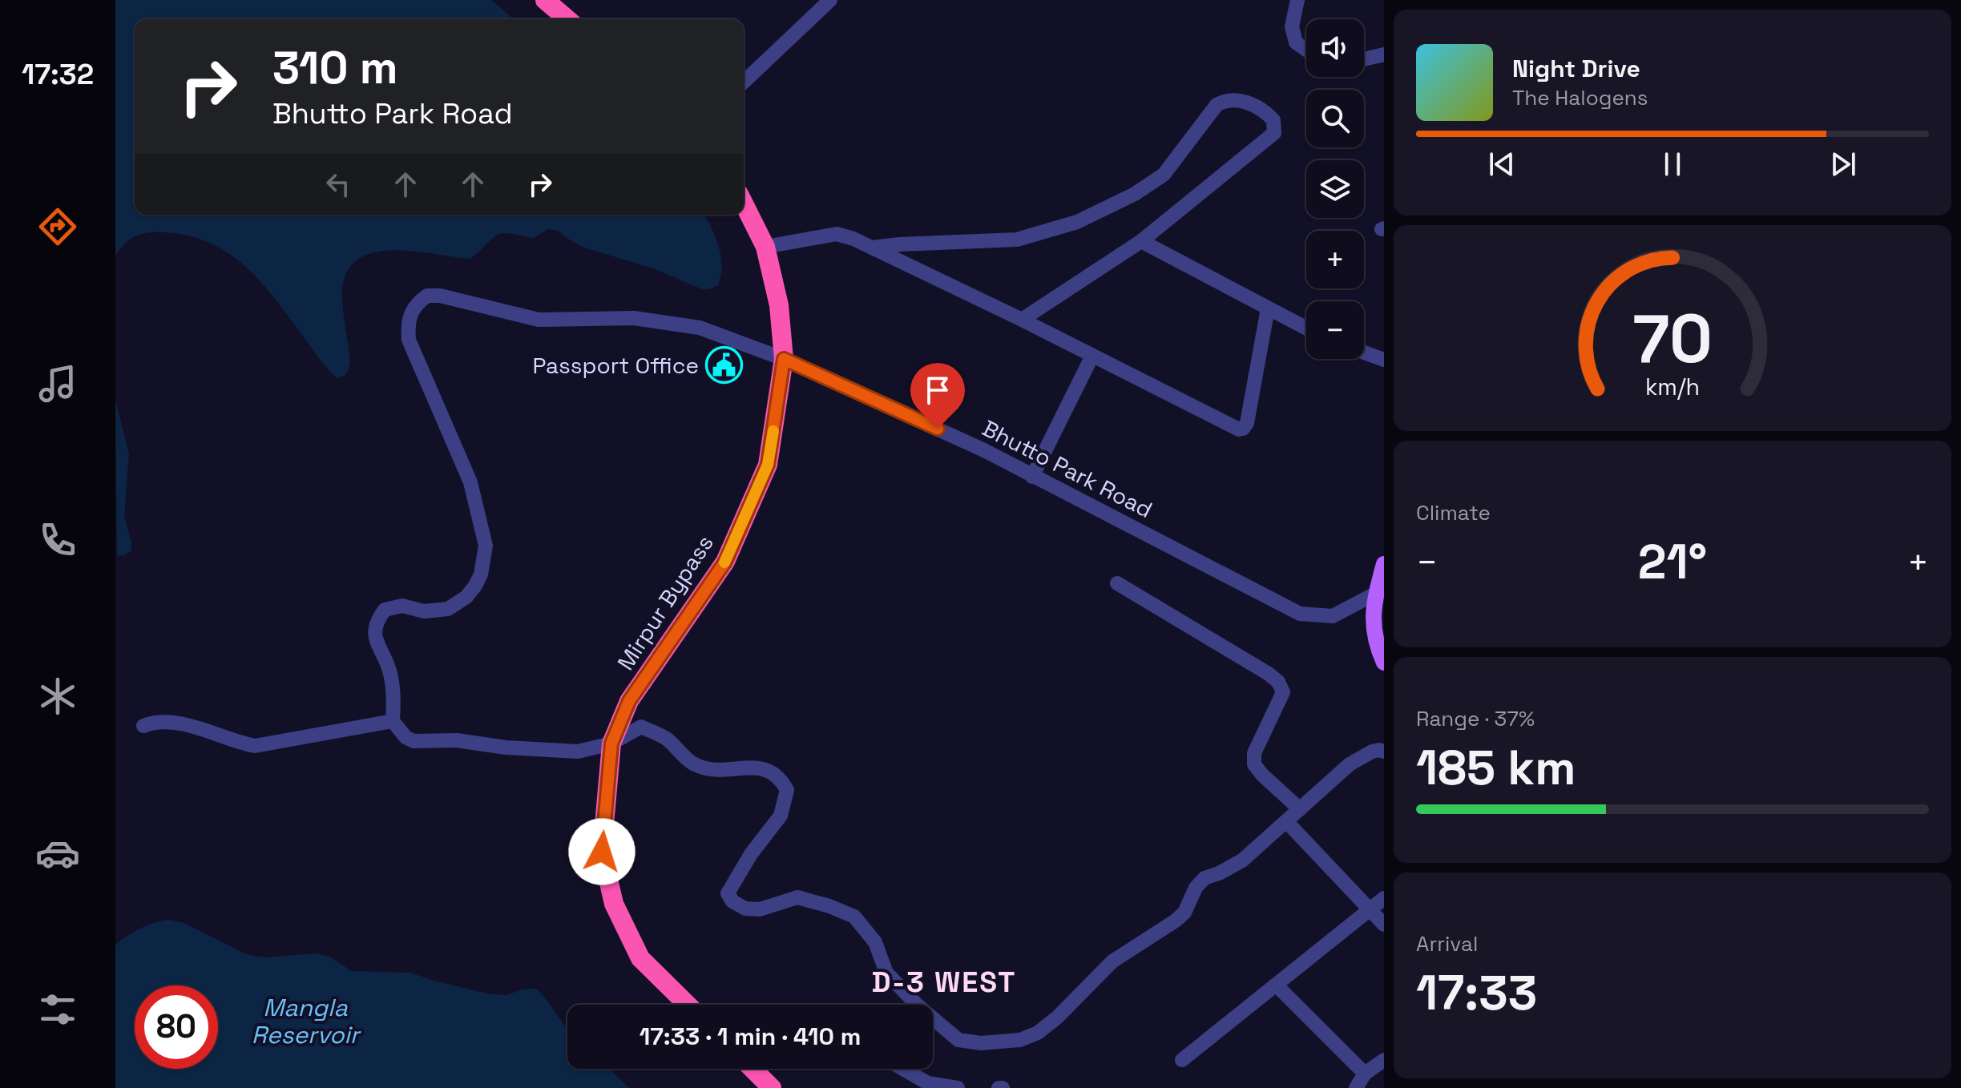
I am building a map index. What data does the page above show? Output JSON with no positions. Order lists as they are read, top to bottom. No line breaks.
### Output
{"streets":{"highway":["Mirpur Bypass"],"street":["Bhutto Park Road"]},"crossings":[["Bhutto Park Road","Mirpur Bypass"]],"districts":["D-3 WEST"],"water":["Mangla Reservoir"],"places":{"public building":["Passport Office"]},"page":{"tabs":"17:32","map_buttons":["+","−"],"turn":["310 m","Bhutto Park Road"],"song":["Night Drive","The Halogens"],"tile":["Climate",["Range · 37%","185 km"],["Arrival","17:33"]],"heat":["−","21°","+"],"limit":"80","trip":"17:33 · 1 min · 410 m","gauge":["70","km/h"]}}
